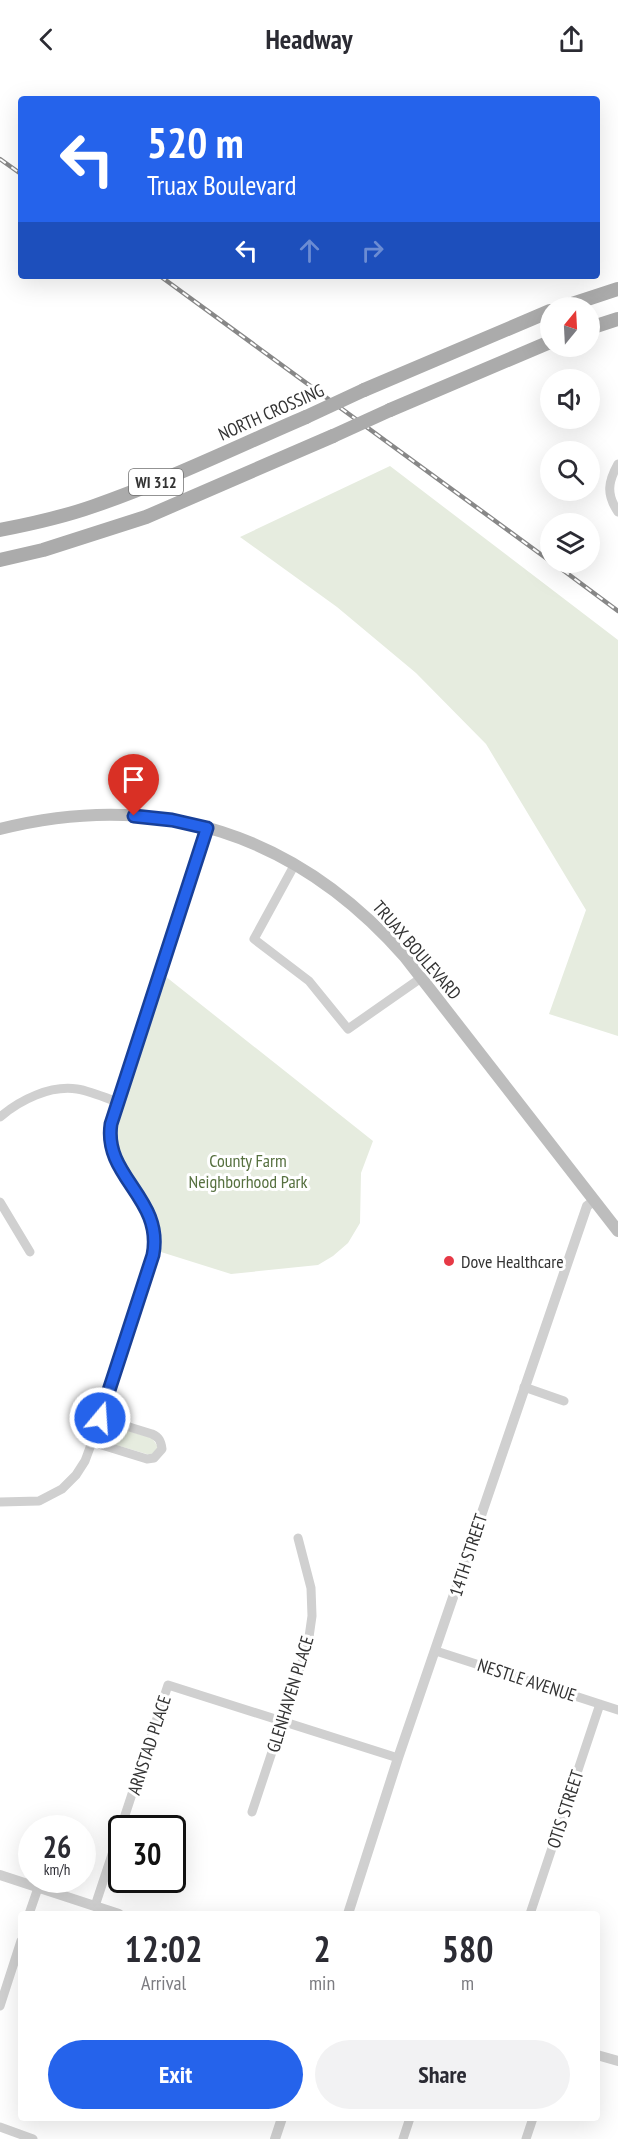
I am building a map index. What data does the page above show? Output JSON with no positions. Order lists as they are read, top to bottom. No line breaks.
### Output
{"streets":{"main road":["NORTH CROSSING","WI 312","TRUAX BOULEVARD"],"street":["14TH STREET","NESTLE AVENUE","GLENHAVEN PLACE","ARNSTAD PLACE","OTIS STREET"]},"crossings":[["TRUAX BOULEVARD","14TH STREET"],["14TH STREET","NESTLE AVENUE"],["NESTLE AVENUE","OTIS STREET"],["GLENHAVEN PLACE","ARNSTAD PLACE"]],"parks":["County Farm Neighborhood Park"],"places":["Dove Healthcare"],"north":"top","page":{"header":"Headway","turn":["520 m","Truax Boulevard"],"speed":"26 km/h","limit":"30","eta":["12:02","Arrival","2","min","580","m"],"buttons":["Exit","Share"]}}
